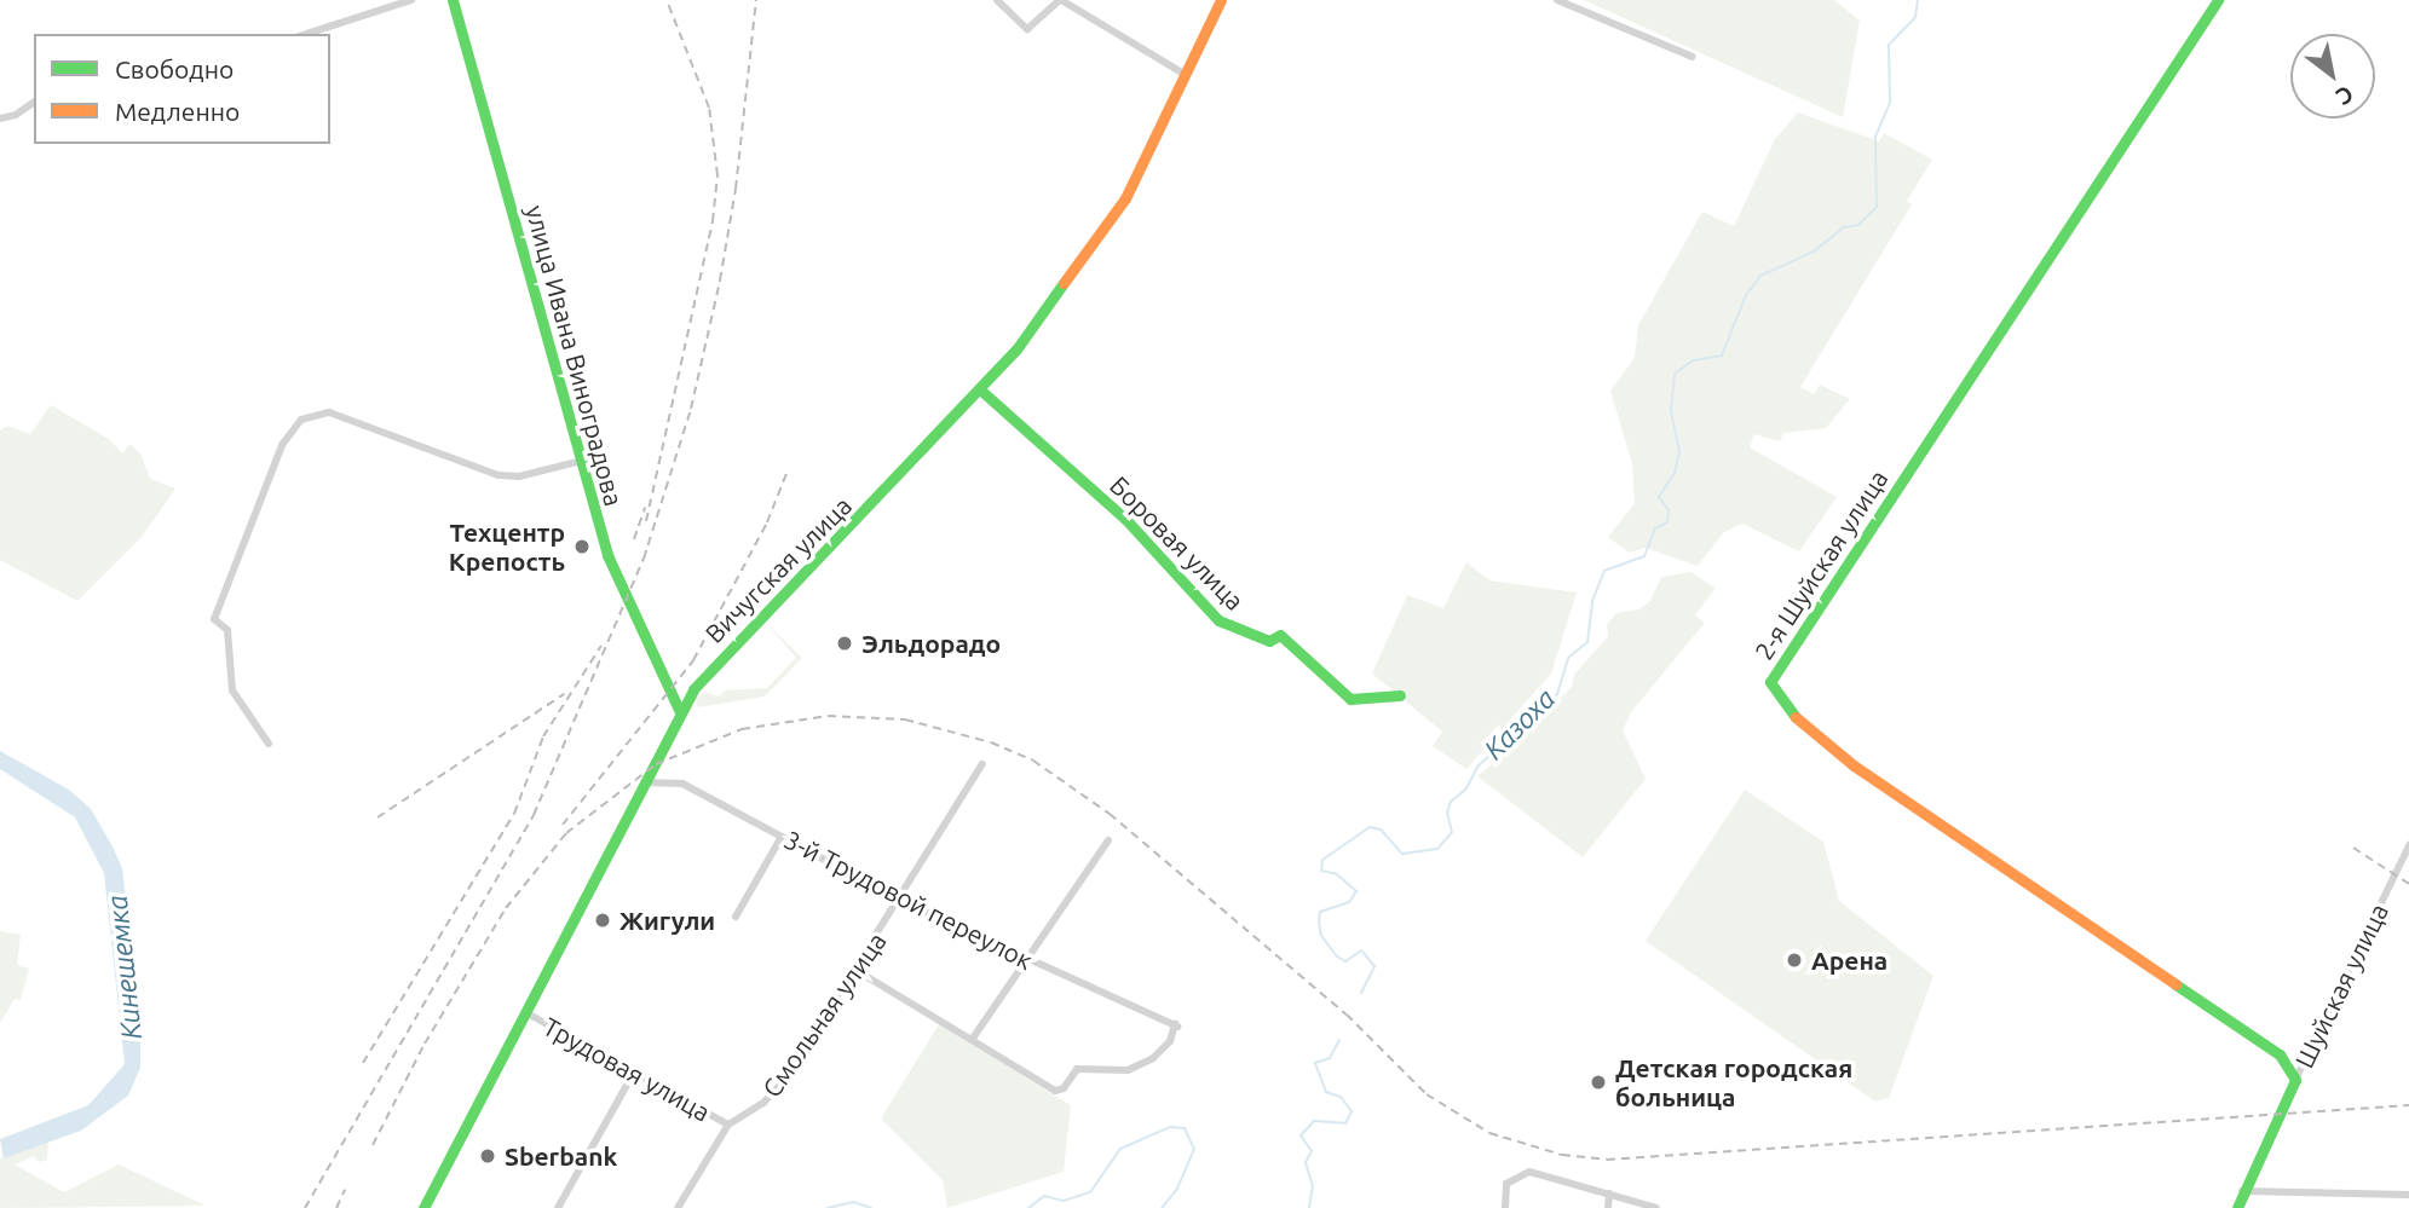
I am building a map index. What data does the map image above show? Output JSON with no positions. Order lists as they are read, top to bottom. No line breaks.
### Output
{"streets":{"street":["улица Ивана Виноградова","Боровая улица","2-я Шуйская улица","Вичугская улица","3-й Трудовой переулок","Шуйская улица","Смольная улица","Трудовая улица"]},"crossings":[["улица Ивана Виноградова","Вичугская улица"],["Боровая улица","Вичугская улица"],["2-я Шуйская улица","Шуйская улица"],["Вичугская улица","3-й Трудовой переулок"],["Вичугская улица","Трудовая улица"],["3-й Трудовой переулок","Смольная улица"],["Смольная улица","Трудовая улица"]],"water":["Казоха","Кинешемка"],"places":["Техцентр Крепость","Эльдорадо","Жигули","Арена","Детская городская больница","Sberbank"],"legend":["Свободно","Медленно"],"north":"bottom right"}
